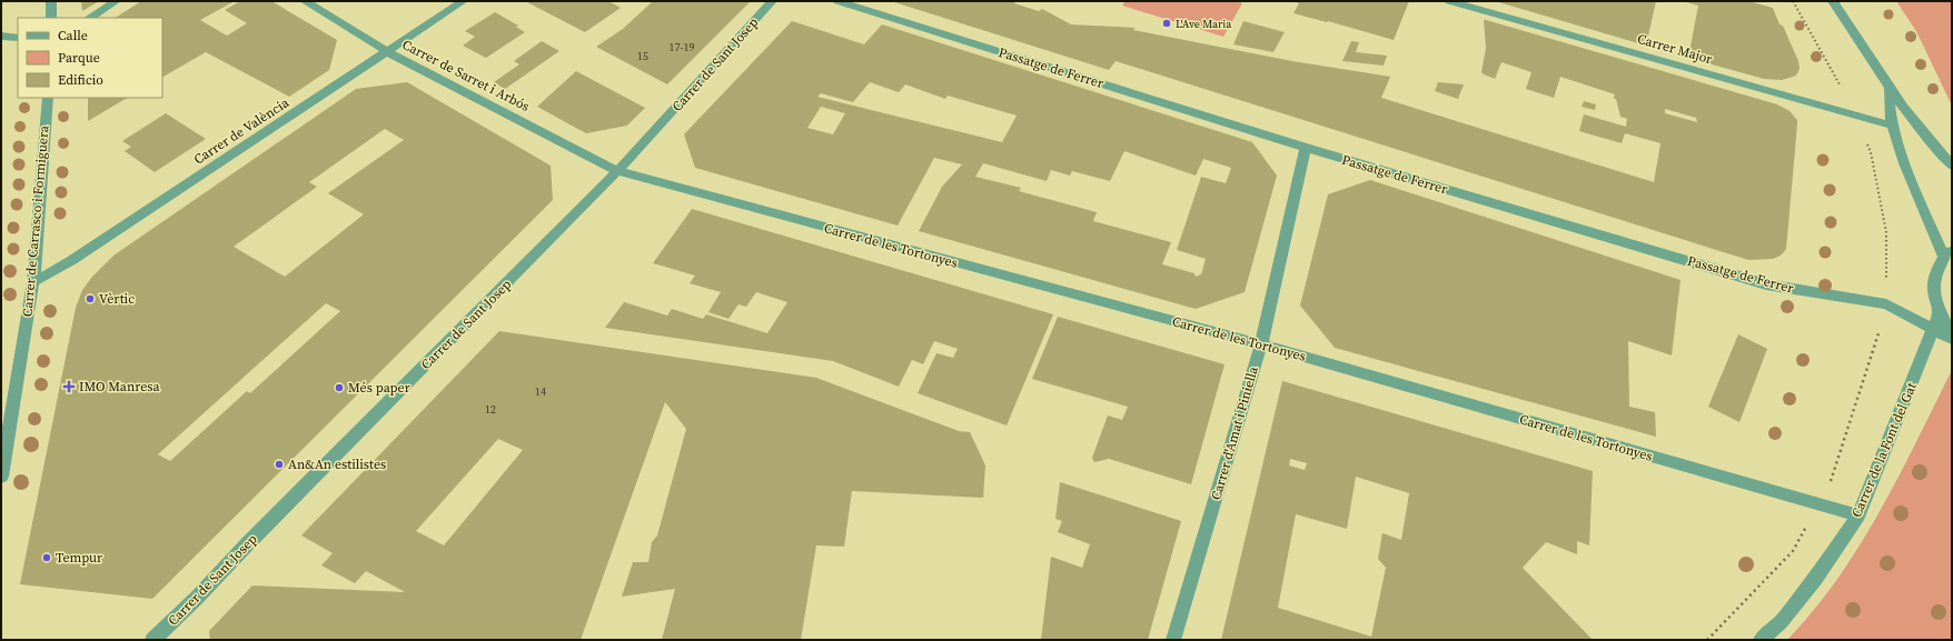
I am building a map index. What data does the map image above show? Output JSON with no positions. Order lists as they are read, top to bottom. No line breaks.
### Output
{"streets":{"street":["Carrer Major","Carrer de Sant Josep","Passatge de Ferrer","Carrer de Sarret i Arbós","Carrer de València","Carrer de Carrasco i Formiguera","Carrer de les Tortonyes","Carrer d'Amat i Piniella","Carrer de la Font del Gat"]},"crossings":[["Carrer de Sant Josep","Carrer de Sarret i Arbós"],["Carrer de Sant Josep","Carrer de les Tortonyes"],["Passatge de Ferrer","Carrer d'Amat i Piniella"],["Passatge de Ferrer","Carrer de la Font del Gat"],["Carrer de Sarret i Arbós","Carrer de València"],["Carrer de Sarret i Arbós","Carrer de les Tortonyes"],["Carrer de València","Carrer de Carrasco i Formiguera"],["Carrer de les Tortonyes","Carrer d'Amat i Piniella"],["Carrer de les Tortonyes","Carrer de la Font del Gat"]],"places":{"other":["L'Ave Maria","Vèrtic","Més paper","An&An estilistes","Tempur"],"health":["IMO Manresa"]},"house_numbers":["17-19","15","14","12"],"legend":["Calle","Parque","Edificio"]}
